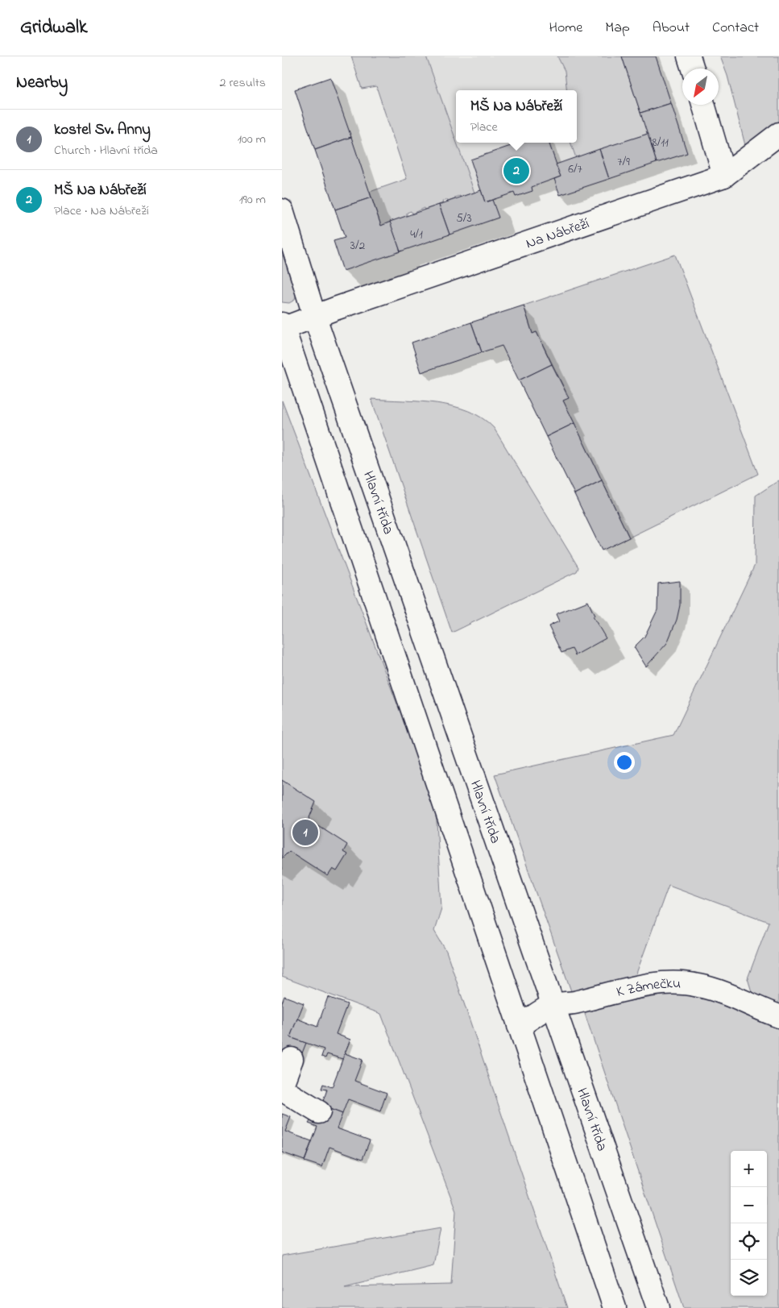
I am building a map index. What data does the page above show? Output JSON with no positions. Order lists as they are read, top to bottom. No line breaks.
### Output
{"streets":{"main road":["Na Nábřeží","Hlavní třída","K Zámečku"]},"crossings":[["Na Nábřeží","Hlavní třída"],["Hlavní třída","K Zámečku"]],"house_numbers":["8/11","7/9","6/7","5/3","4/1","3/2"],"north":"bottom left","page":{"header":"Gridwalk","nav":["Home","Map","About","Contact"],"heading":["Nearby","2 results"],"popup":["MŠ Na Nábřeží","Place"],"list":[{"mark":"1","name":"kostel Sv. Anny","note":"Church · Hlavní třída","value":"100 m"},{"mark":"2","name":"MŠ Na Nábřeží","note":"Place · Na Nábřeží","value":"190 m"}],"pins":["2","1"],"map_buttons":["+","−"]}}
